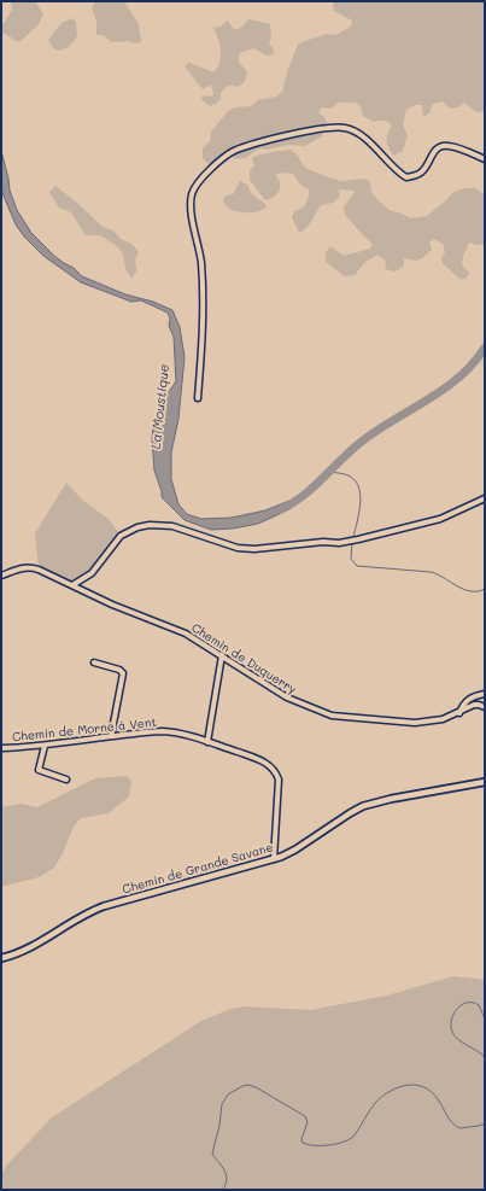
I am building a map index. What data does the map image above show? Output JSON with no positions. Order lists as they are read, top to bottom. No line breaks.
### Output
{"streets":{"street":["Chemin de Duquerry","Chemin de Morne à Vent","Chemin de Grande Savane"]},"crossings":[["Chemin de Morne à Vent","Chemin de Grande Savane"]],"water":["La Moustique"]}
